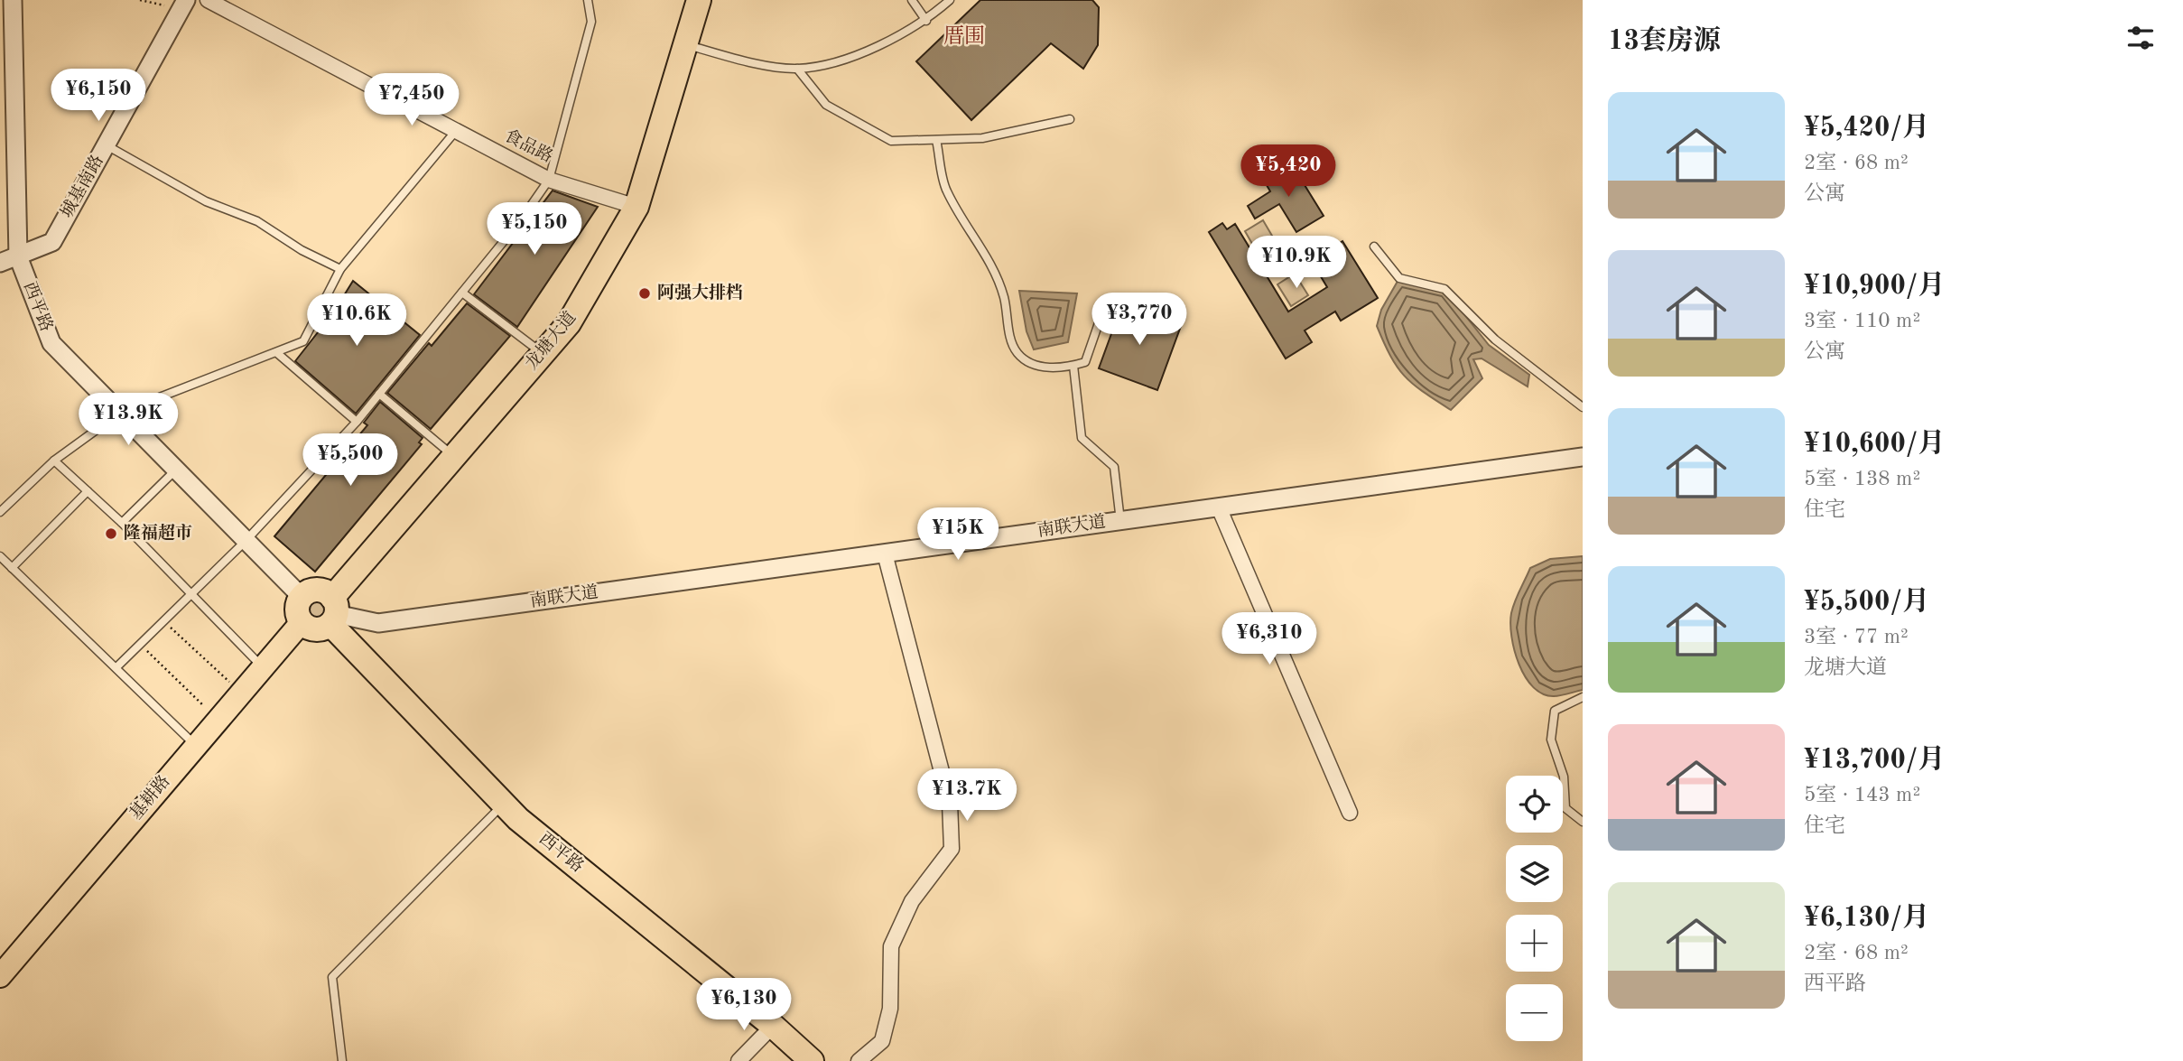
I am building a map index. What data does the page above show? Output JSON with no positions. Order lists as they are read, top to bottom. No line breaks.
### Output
{"streets":{"highway":["西平路","龙塘大道"],"main road":["基耕路"],"street":["食品路","城基南路","南联大道"]},"crossings":[["食品路","龙塘大道"],["城基南路","西平路"],["西平路","龙塘大道"],["西平路","南联大道"],["龙塘大道","南联大道"]],"districts":["厝围"],"places":["阿强大排档","隆福超市"],"page":{"heading":"13套房源","price":["¥6,150","¥7,450","¥5,420","¥5,150","¥10.9K","¥3,770","¥10.6K","¥13.9K","¥5,500","¥15K","¥6,310","¥13.7K","¥6,130"],"list":[{"name":"¥5,420/月","note":"2室 · 68 m² · 公寓"},{"name":"¥10,900/月","note":"3室 · 110 m² · 公寓"},{"name":"¥10,600/月","note":"5室 · 138 m² · 住宅"},{"name":"¥5,500/月","note":"3室 · 77 m² · 龙塘大道"},{"name":"¥13,700/月","note":"5室 · 143 m² · 住宅"},{"name":"¥6,130/月","note":"2室 · 68 m² · 西平路"}],"map_buttons":["+","−"]}}
